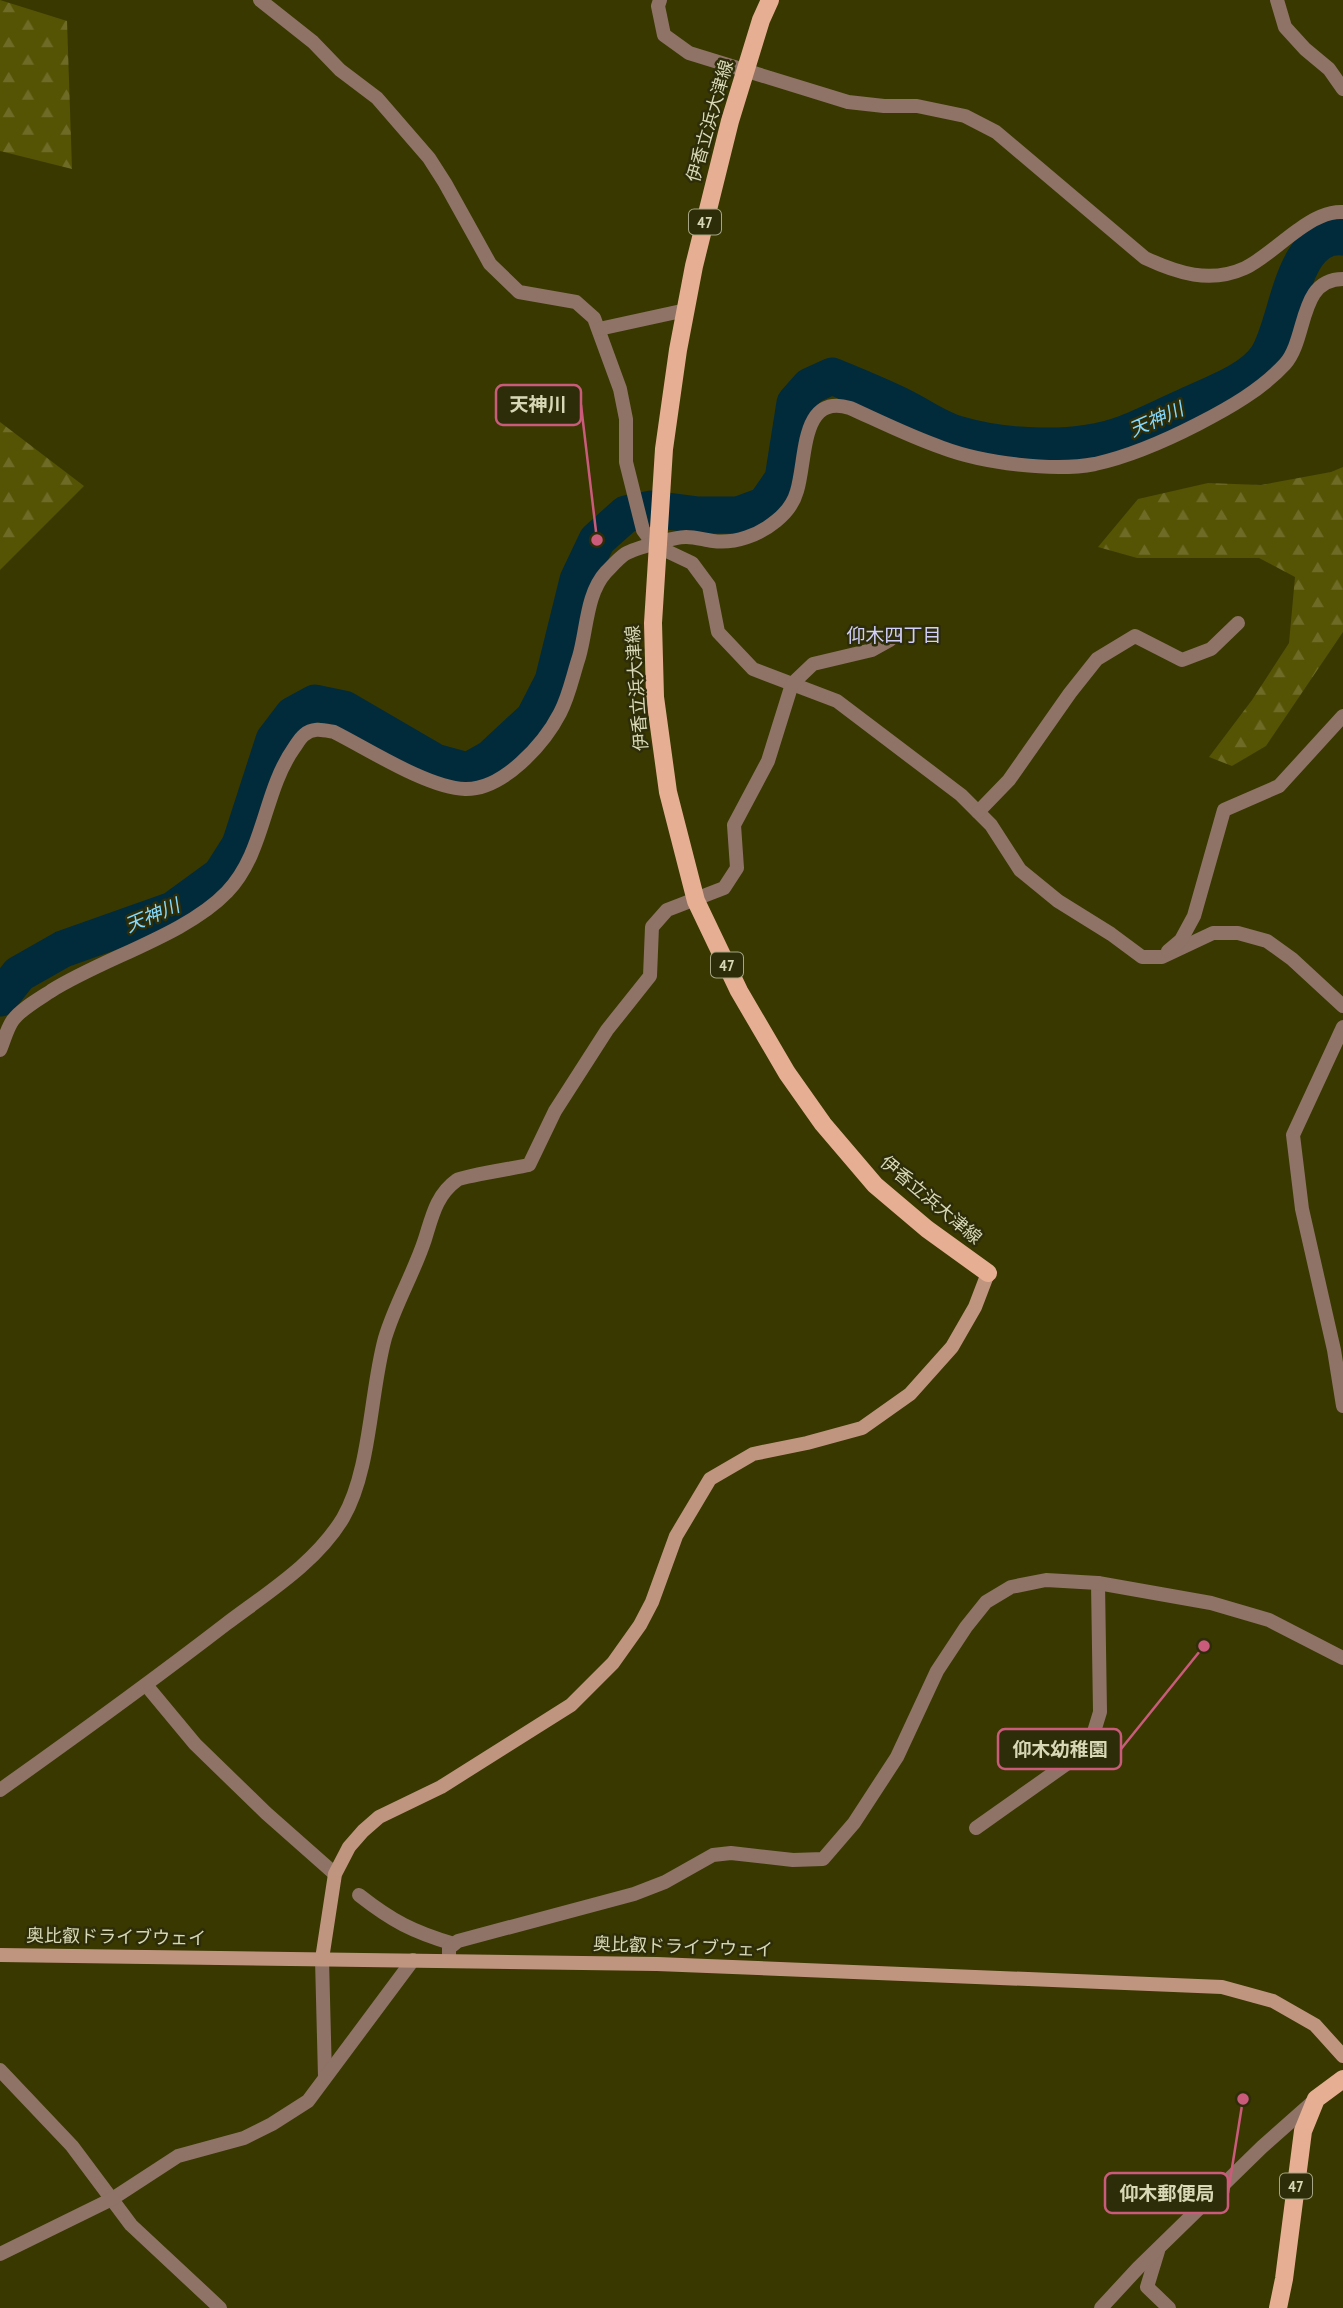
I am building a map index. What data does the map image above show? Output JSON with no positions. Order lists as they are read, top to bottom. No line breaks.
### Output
{"streets":{"main road":["伊香立浜大津線","47"],"street":["奥比叡ドライブウェイ"]},"districts":["仰木四丁目"],"water":["天神川"],"places":["天神川","仰木幼稚園","仰木郵便局"]}
